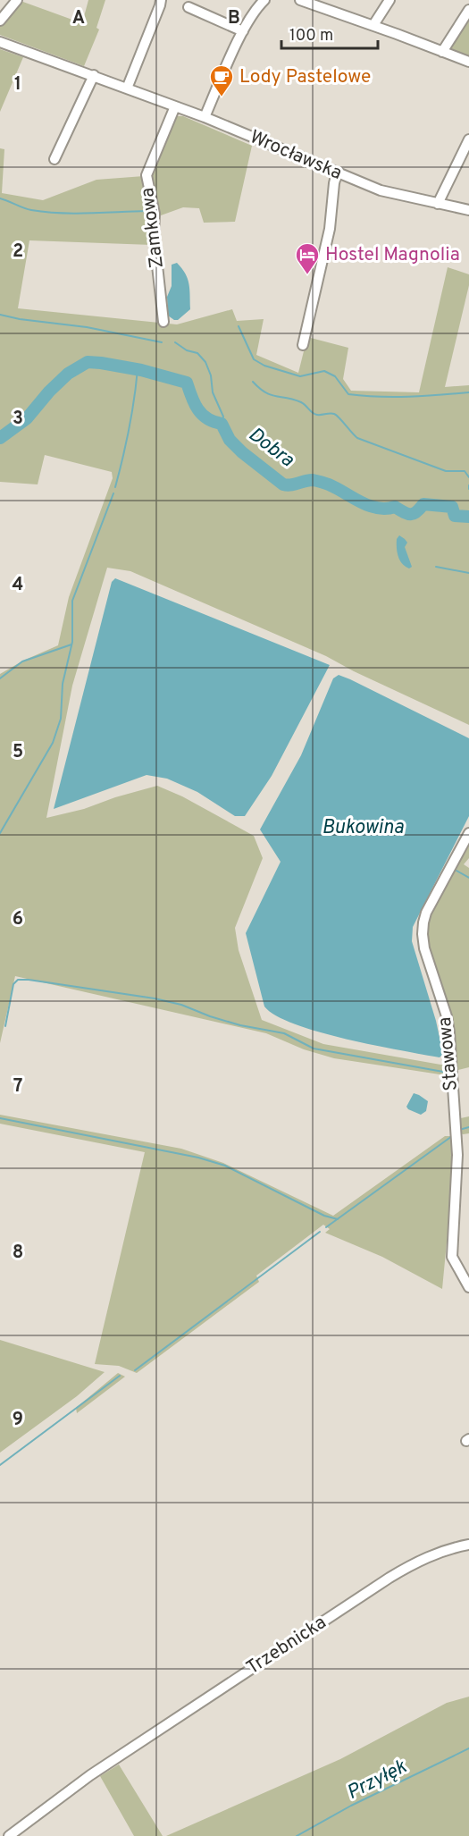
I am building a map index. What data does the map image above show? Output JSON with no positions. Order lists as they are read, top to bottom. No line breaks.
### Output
{"streets":{"street":["Wrocławska","Zamkowa","Stawowa","Trzebnicka"]},"crossings":[["Wrocławska","Zamkowa"]],"water":["Dobra","Bukowina","Przyłęk"],"places":{"cafe":["Lody Pastelowe"],"hotel":["Hostel Magnolia"]},"scale_bar":"100 m","grid":{"columns":["A","B"],"rows":["1","2","3","4","5","6","7","8","9"]}}
